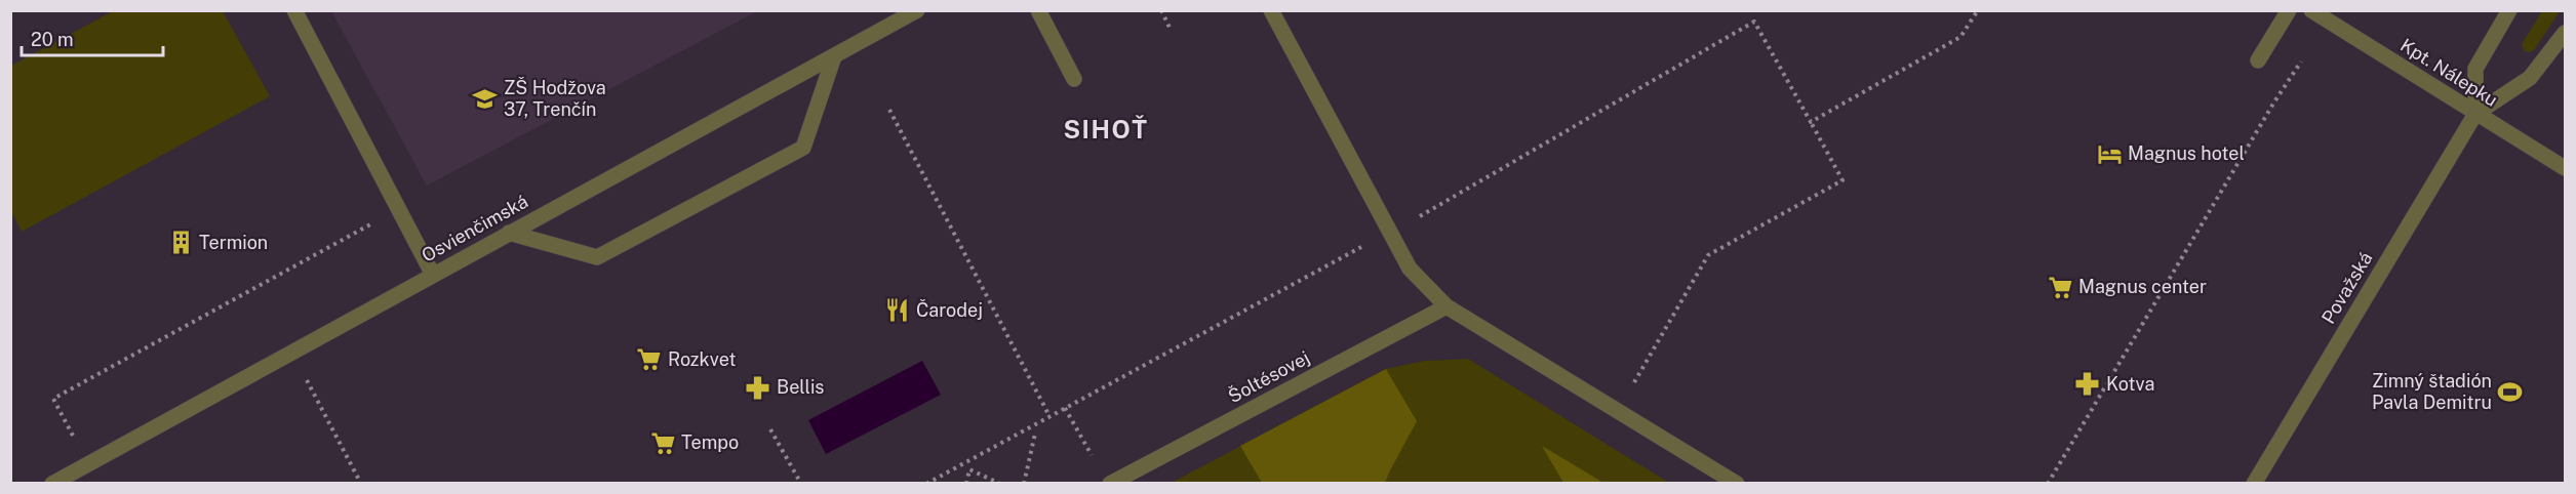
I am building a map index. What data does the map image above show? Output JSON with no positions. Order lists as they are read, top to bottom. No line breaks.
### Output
{"streets":{"street":["Kpt. Nálepku","Osvienčimská","Považská","Šoltésovej"]},"crossings":[["Kpt. Nálepku","Považská"]],"districts":["SIHOŤ"],"places":{"school or university":["ZŠ Hodžova 37, Trenčín"],"hotel":["Magnus hotel"],"building":["Termion"],"supermarket":["Magnus center","Rozkvet","Tempo"],"restaurant":["Čarodej"],"pharmacy":["Kotva","Bellis"],"sports":["Zimný štadión Pavla Demitru"]},"scale_bar":"20 m"}
